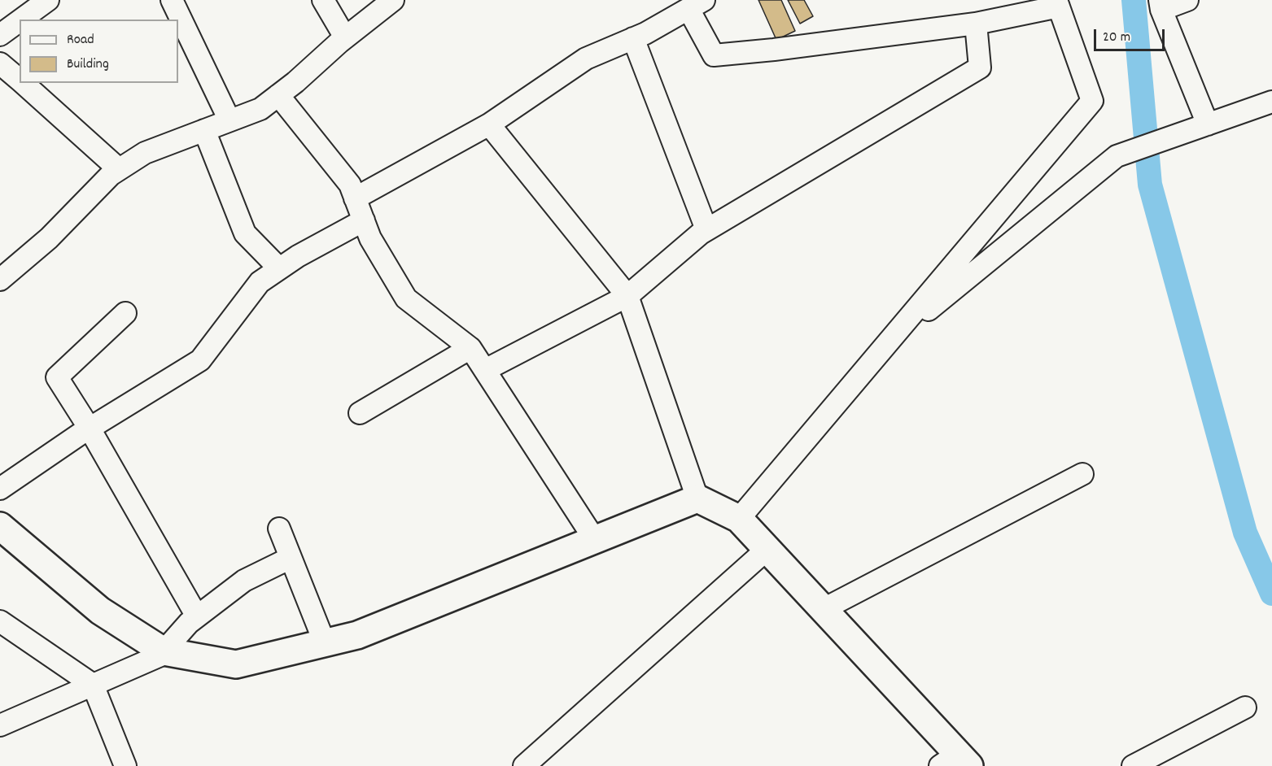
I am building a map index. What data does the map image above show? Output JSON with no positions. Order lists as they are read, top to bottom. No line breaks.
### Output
{"legend":["Road","Building"],"scale_bar":"20 m"}
